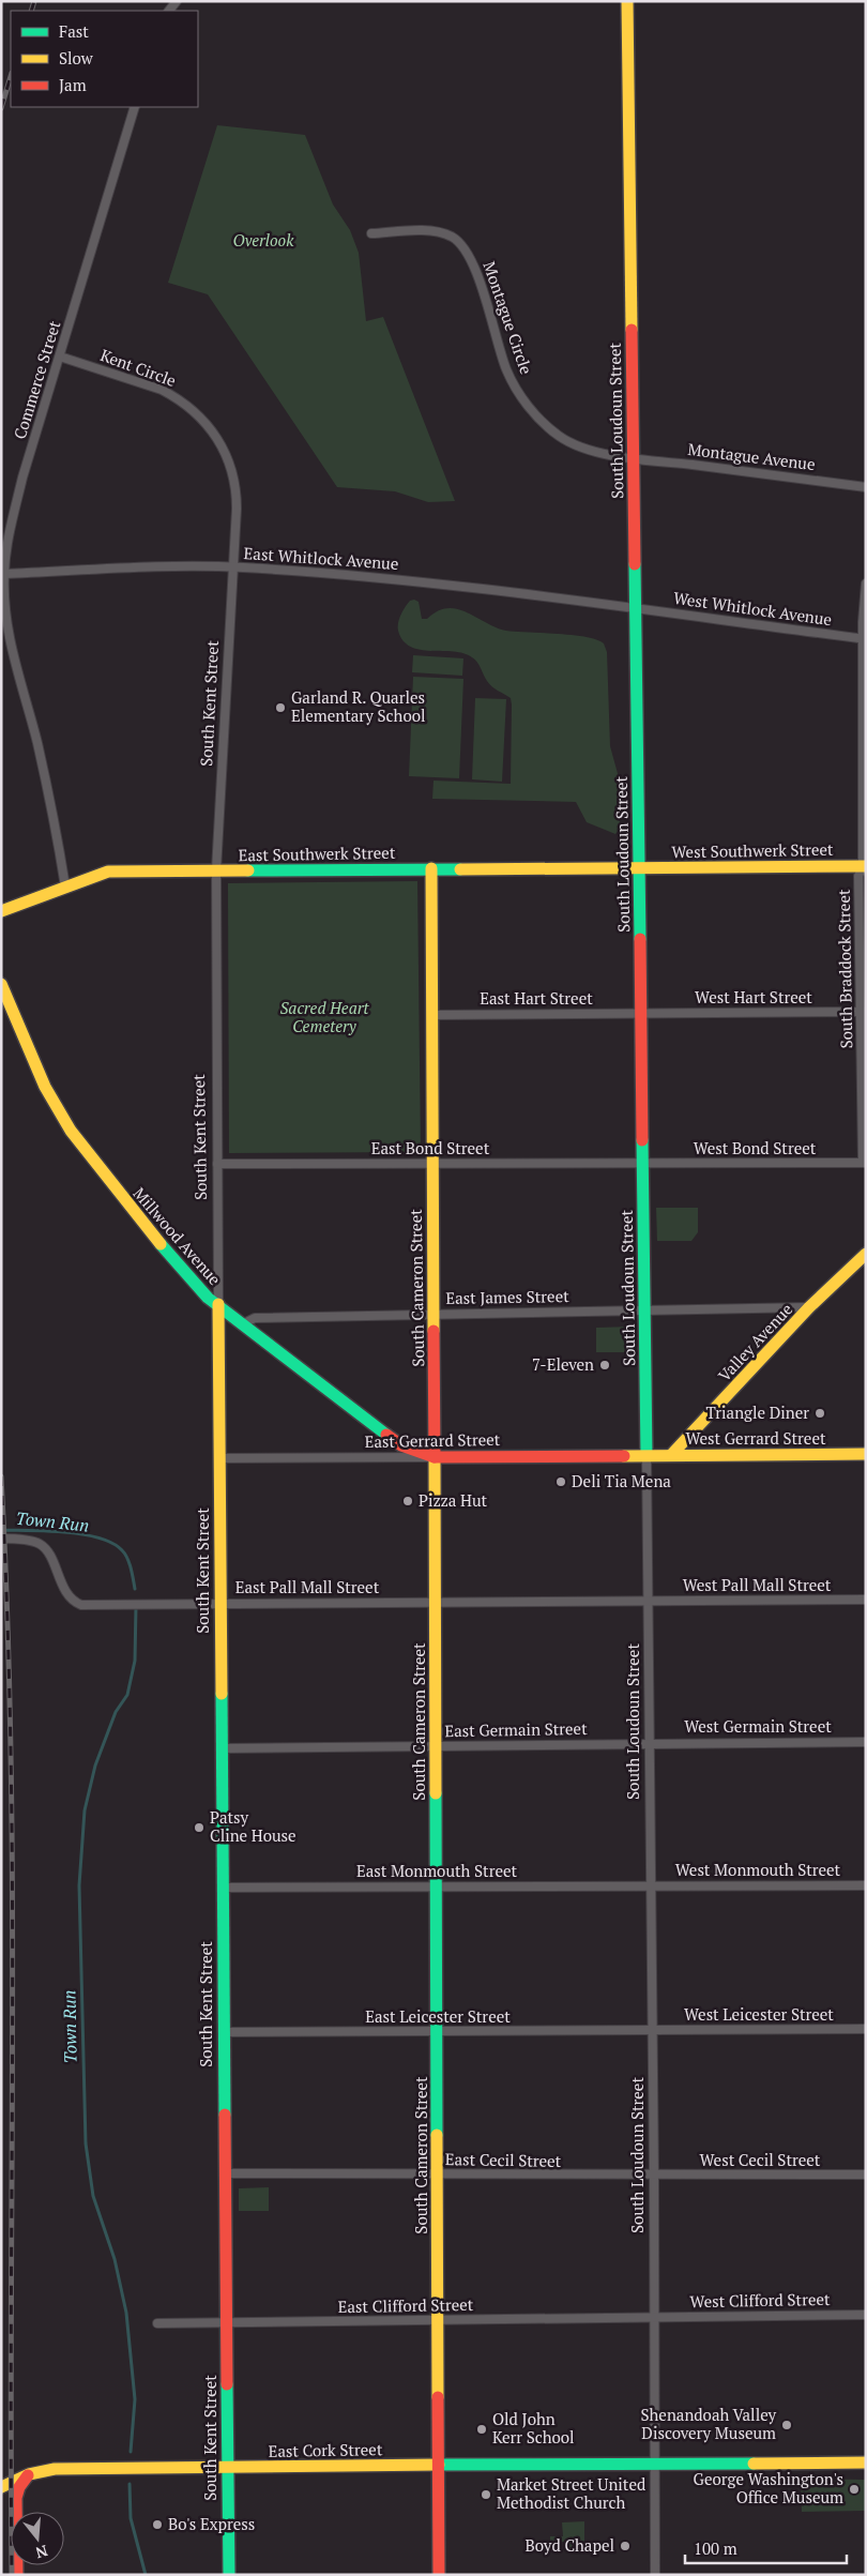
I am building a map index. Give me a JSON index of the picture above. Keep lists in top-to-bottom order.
{
  "streets": {
    "street": [
      "Montague Circle",
      "Kent Circle",
      "Commerce Street",
      "South Loudoun Street",
      "Montague Avenue",
      "East Whitlock Avenue",
      "West Whitlock Avenue",
      "South Kent Street",
      "West Southwerk Street",
      "East Southwerk Street",
      "South Braddock Street",
      "West Hart Street",
      "East Hart Street",
      "East Bond Street",
      "West Bond Street",
      "Millwood Avenue",
      "South Cameron Street",
      "East James Street",
      "Valley Avenue",
      "West Gerrard Street",
      "East Gerrard Street",
      "West Pall Mall Street",
      "East Pall Mall Street",
      "West Germain Street",
      "East Germain Street",
      "West Monmouth Street",
      "East Monmouth Street",
      "West Leicester Street",
      "East Leicester Street",
      "East Cecil Street",
      "West Cecil Street",
      "West Clifford Street",
      "East Clifford Street",
      "East Cork Street"
    ]
  },
  "crossings": [
    ["Montague Circle", "South Loudoun Street"],
    ["Montague Circle", "Montague Avenue"],
    ["Kent Circle", "Commerce Street"],
    ["Kent Circle", "East Whitlock Avenue"],
    ["Kent Circle", "South Kent Street"],
    ["Commerce Street", "East Whitlock Avenue"],
    ["Commerce Street", "East Southwerk Street"],
    ["South Loudoun Street", "Montague Avenue"],
    ["South Loudoun Street", "East Whitlock Avenue"],
    ["South Loudoun Street", "West Whitlock Avenue"],
    ["South Loudoun Street", "West Southwerk Street"],
    ["South Loudoun Street", "East Southwerk Street"],
    ["South Loudoun Street", "West Hart Street"],
    ["South Loudoun Street", "East Hart Street"],
    ["South Loudoun Street", "East Bond Street"],
    ["South Loudoun Street", "West Bond Street"],
    ["South Loudoun Street", "East James Street"],
    ["South Loudoun Street", "West Gerrard Street"],
    ["South Loudoun Street", "East Gerrard Street"],
    ["South Loudoun Street", "West Pall Mall Street"],
    ["South Loudoun Street", "East Pall Mall Street"],
    ["South Loudoun Street", "West Germain Street"],
    ["South Loudoun Street", "East Germain Street"],
    ["South Loudoun Street", "West Monmouth Street"],
    ["South Loudoun Street", "East Monmouth Street"],
    ["South Loudoun Street", "West Leicester Street"],
    ["South Loudoun Street", "East Leicester Street"],
    ["South Loudoun Street", "East Cecil Street"],
    ["South Loudoun Street", "West Cecil Street"],
    ["South Loudoun Street", "West Clifford Street"],
    ["South Loudoun Street", "East Clifford Street"],
    ["South Loudoun Street", "East Cork Street"],
    ["East Whitlock Avenue", "West Whitlock Avenue"],
    ["East Whitlock Avenue", "South Kent Street"],
    ["West Whitlock Avenue", "South Braddock Street"],
    ["South Kent Street", "East Southwerk Street"],
    ["South Kent Street", "East Bond Street"],
    ["South Kent Street", "Millwood Avenue"],
    ["South Kent Street", "East Gerrard Street"],
    ["South Kent Street", "East Pall Mall Street"],
    ["South Kent Street", "East Germain Street"],
    ["South Kent Street", "East Monmouth Street"],
    ["South Kent Street", "East Leicester Street"],
    ["South Kent Street", "East Cecil Street"],
    ["South Kent Street", "East Clifford Street"],
    ["South Kent Street", "East Cork Street"],
    ["West Southwerk Street", "East Southwerk Street"],
    ["West Southwerk Street", "South Braddock Street"],
    ["East Southwerk Street", "South Cameron Street"],
    ["South Braddock Street", "West Hart Street"],
    ["South Braddock Street", "West Bond Street"],
    ["West Hart Street", "East Hart Street"],
    ["East Hart Street", "South Cameron Street"],
    ["East Bond Street", "West Bond Street"],
    ["East Bond Street", "South Cameron Street"],
    ["Millwood Avenue", "South Cameron Street"],
    ["Millwood Avenue", "East James Street"],
    ["Millwood Avenue", "East Gerrard Street"],
    ["South Cameron Street", "East James Street"],
    ["South Cameron Street", "East Gerrard Street"],
    ["South Cameron Street", "East Pall Mall Street"],
    ["South Cameron Street", "East Germain Street"],
    ["South Cameron Street", "East Monmouth Street"],
    ["South Cameron Street", "East Leicester Street"],
    ["South Cameron Street", "East Cecil Street"],
    ["South Cameron Street", "East Clifford Street"],
    ["South Cameron Street", "East Cork Street"],
    ["East James Street", "Valley Avenue"],
    ["Valley Avenue", "West Gerrard Street"],
    ["West Gerrard Street", "East Gerrard Street"],
    ["West Pall Mall Street", "East Pall Mall Street"],
    ["West Germain Street", "East Germain Street"],
    ["West Monmouth Street", "East Monmouth Street"],
    ["West Leicester Street", "East Leicester Street"],
    ["East Cecil Street", "West Cecil Street"],
    ["West Clifford Street", "East Clifford Street"]
  ],
  "water": ["Town Run"],
  "parks": ["Overlook", "Sacred Heart Cemetery"],
  "places": [
    "Garland R. Quarles Elementary School",
    "7-Eleven",
    "Triangle Diner",
    "Deli Tia Mena",
    "Pizza Hut",
    "Patsy Cline House",
    "Shenandoah Valley Discovery Museum",
    "Old John Kerr School",
    "George Washington's Office Museum",
    "Market Street United Methodist Church",
    "Bo's Express",
    "Boyd Chapel"
  ],
  "legend": ["Fast", "Slow", "Jam"],
  "scale_bar": "100 m",
  "north": "bottom"
}
